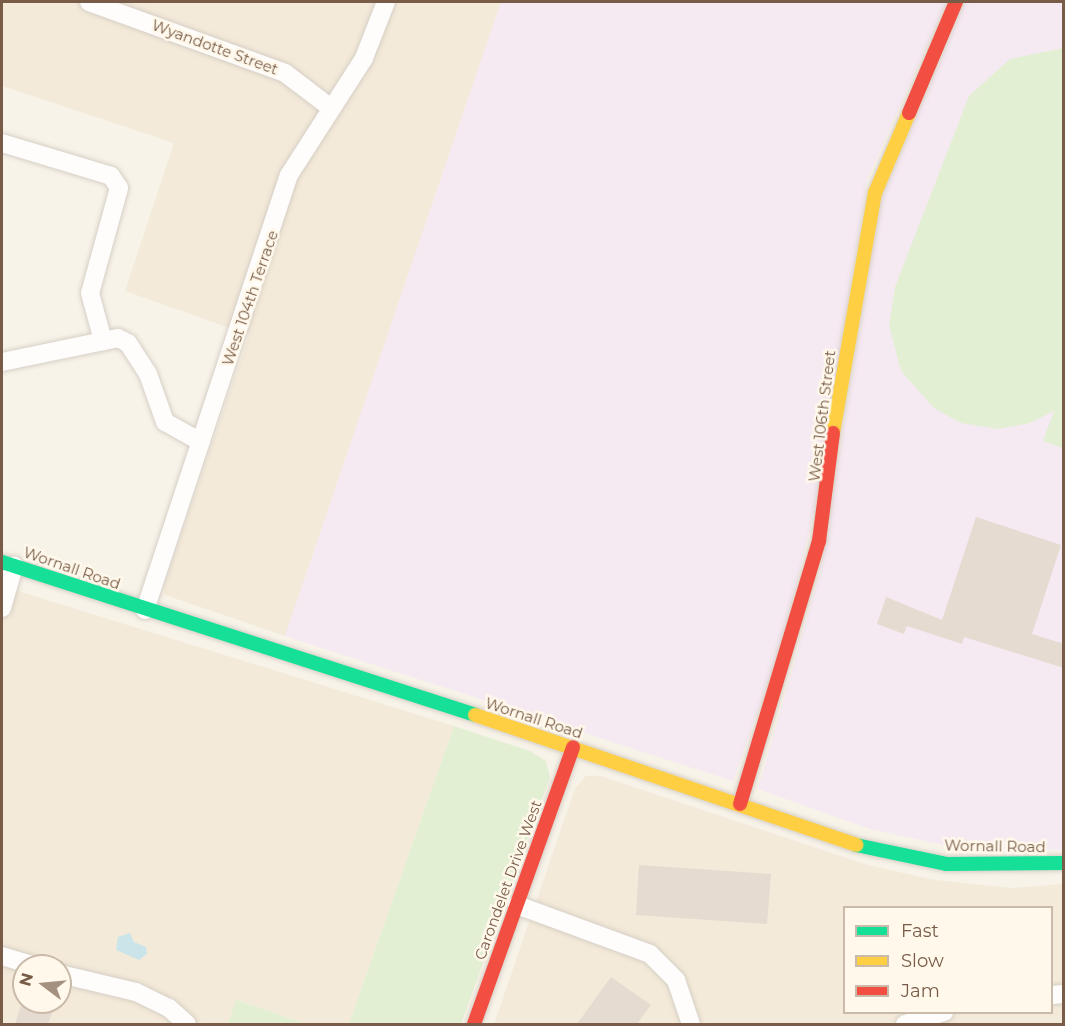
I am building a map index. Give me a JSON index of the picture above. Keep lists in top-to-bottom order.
{
  "streets": {
    "street": [
      "Wyandotte Street",
      "West 104th Terrace",
      "West 106th Street",
      "Wornall Road",
      "Carondelet Drive West"
    ]
  },
  "crossings": [
    ["Wyandotte Street", "West 104th Terrace"],
    ["West 104th Terrace", "Wornall Road"],
    ["West 106th Street", "Wornall Road"],
    ["Wornall Road", "Carondelet Drive West"]
  ],
  "legend": ["Fast", "Slow", "Jam"],
  "north": "left"
}
